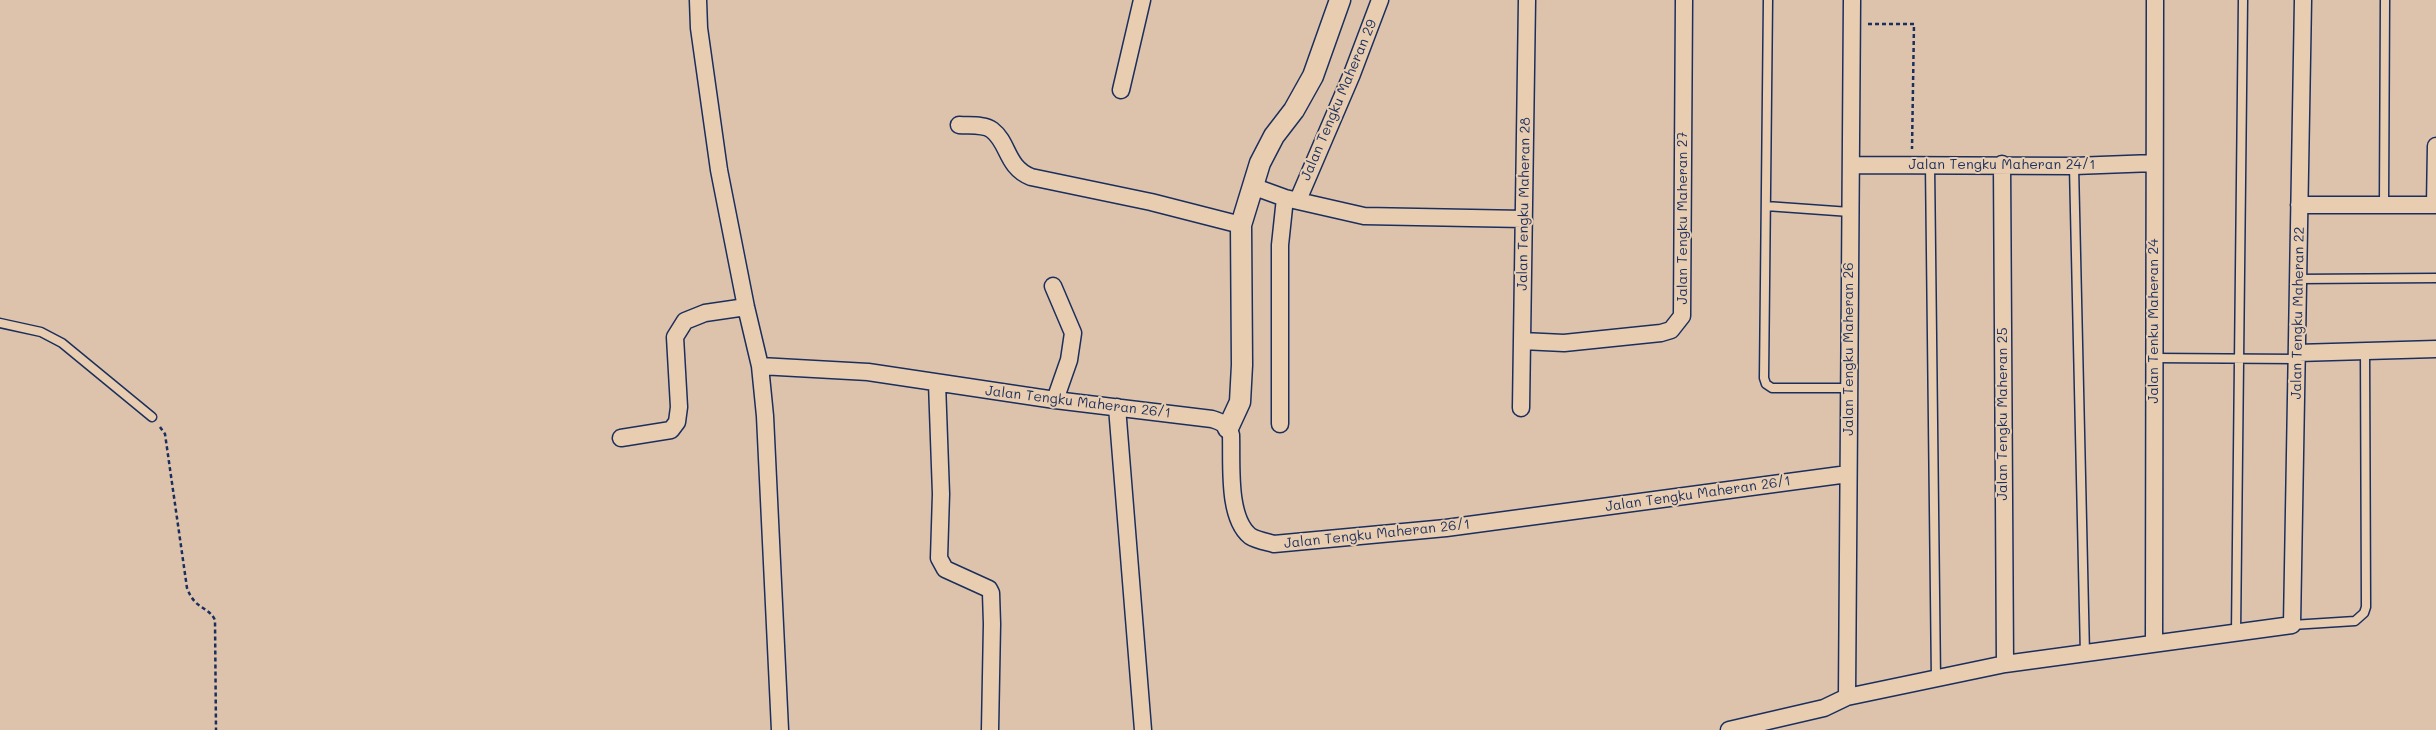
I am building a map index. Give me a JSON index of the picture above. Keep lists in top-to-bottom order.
{
  "streets": {
    "street": [
      "Jalan Tengku Maheran 29",
      "Jalan Tengku Maheran 24/1",
      "Jalan Tengku Maheran 28",
      "Jalan Tengku Maheran 27",
      "Jalan Tengku Maheran 22",
      "Jalan Tenku Maheran 24",
      "Jalan Tengku Maheran 26",
      "Jalan Tengku Maheran 26/1",
      "Jalan Tengku Maheran 25"
    ]
  },
  "crossings": [
    ["Jalan Tengku Maheran 24/1", "Jalan Tenku Maheran 24"],
    ["Jalan Tengku Maheran 24/1", "Jalan Tengku Maheran 26"],
    ["Jalan Tengku Maheran 24/1", "Jalan Tengku Maheran 25"],
    ["Jalan Tengku Maheran 28", "Jalan Tengku Maheran 27"],
    ["Jalan Tengku Maheran 26", "Jalan Tengku Maheran 26/1"]
  ]
}
